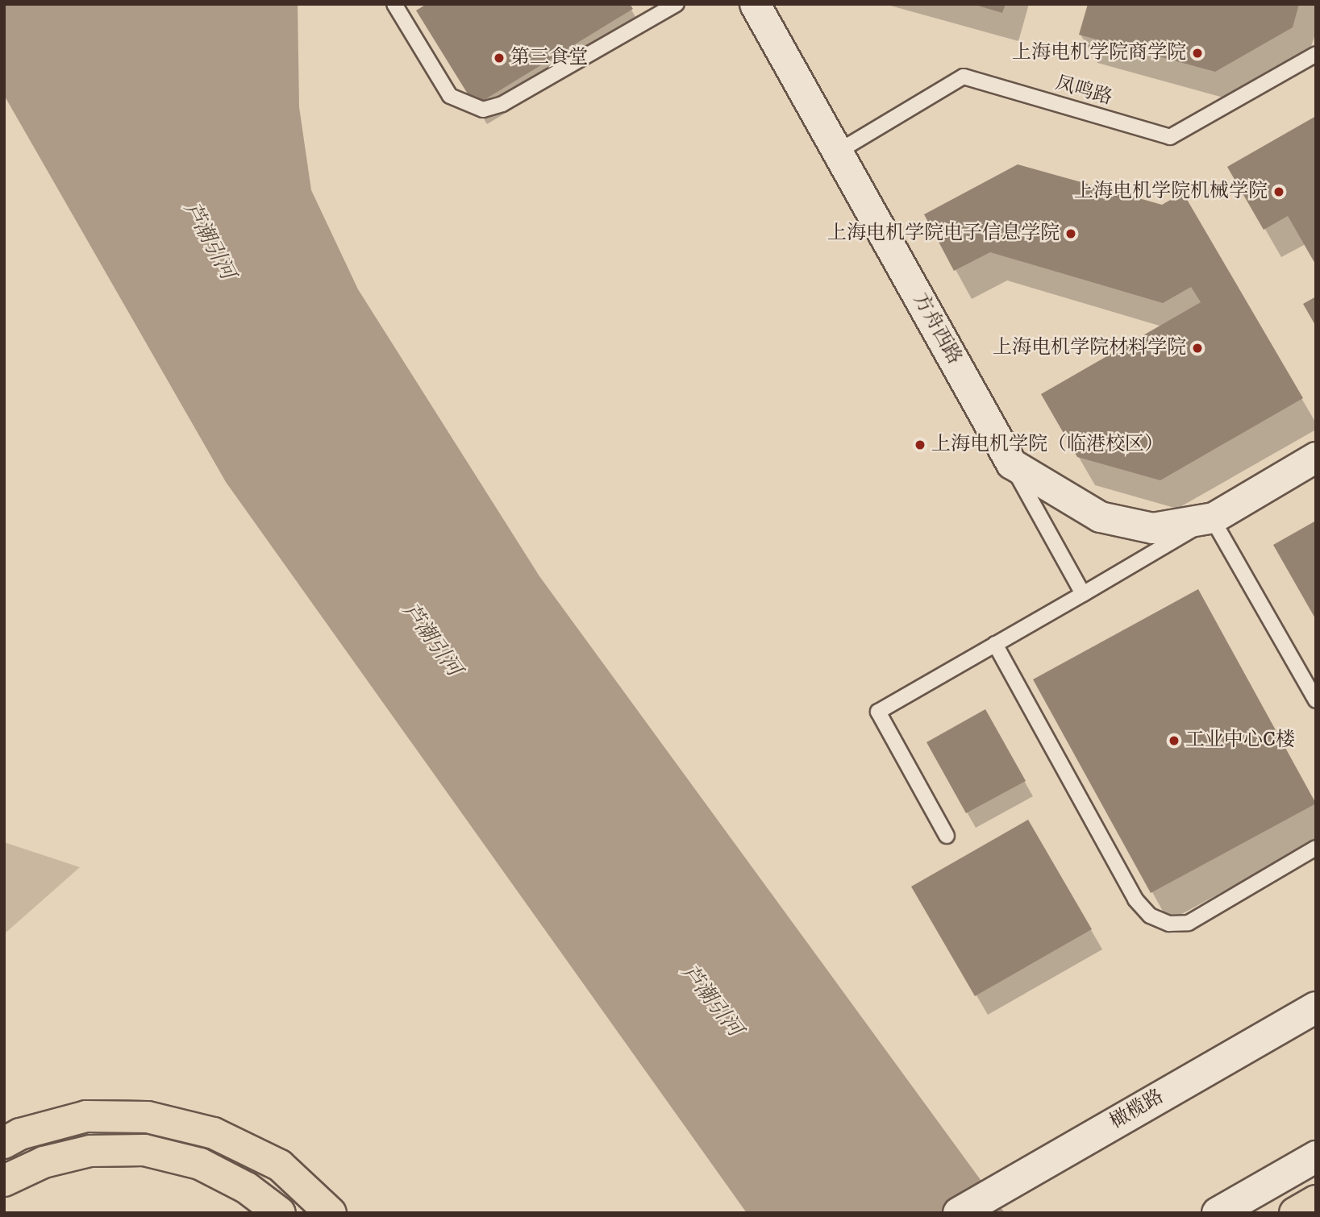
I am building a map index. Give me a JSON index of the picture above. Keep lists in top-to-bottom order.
{
  "streets": {
    "main road": ["橄榄路"],
    "street": ["方舟西路"],
    "lane": ["凤鸣路"]
  },
  "crossings": [
    ["凤鸣路", "方舟西路"]
  ],
  "water": ["芦潮引河"],
  "places": [
    "上海电机学院商学院",
    "第三食堂",
    "上海电机学院机械学院",
    "上海电机学院电子信息学院",
    "上海电机学院材料学院",
    "上海电机学院（临港校区）",
    "工业中心C楼"
  ]
}
